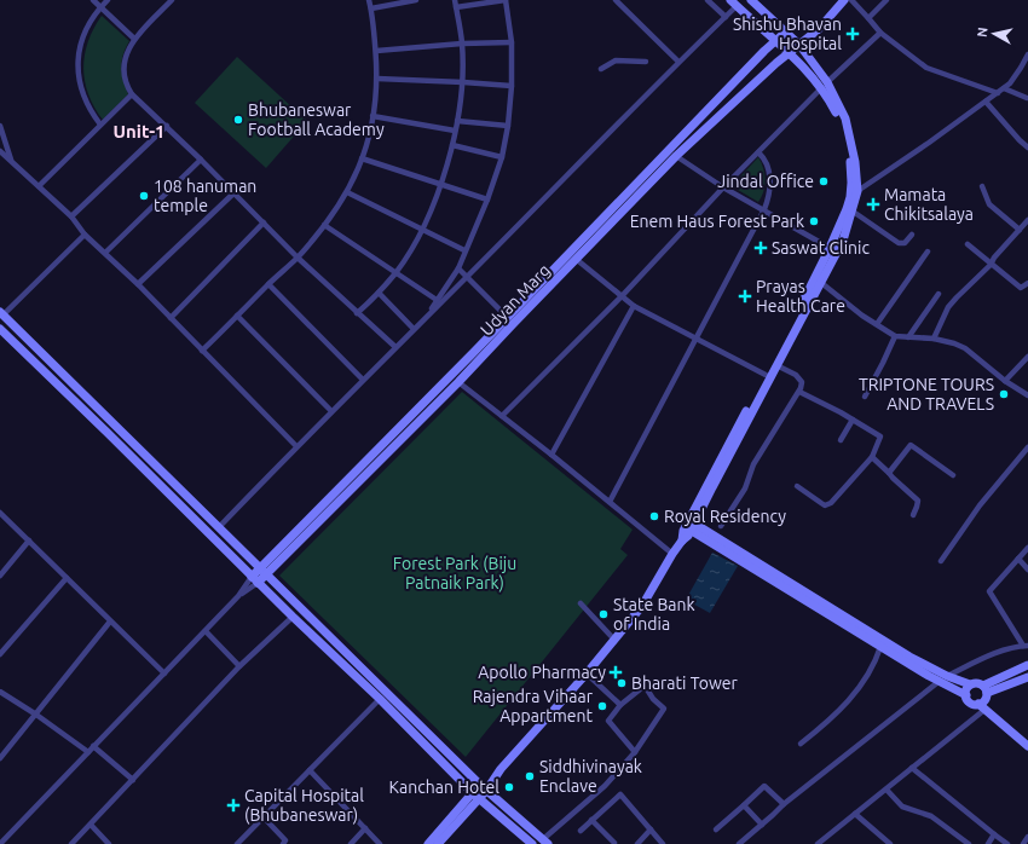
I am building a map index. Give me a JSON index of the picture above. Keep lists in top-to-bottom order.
{
  "streets": {
    "street": ["Udyan Marg"]
  },
  "districts": ["Unit-1"],
  "parks": ["Forest Park (Biju Patnaik Park)"],
  "places": {
    "health": [
      "Shishu Bhavan Hospital",
      "Mamata Chikitsalaya",
      "Saswat Clinic",
      "Prayas Health Care",
      "Apollo Pharmacy",
      "Capital Hospital (Bhubaneswar)"
    ],
    "other": [
      "Bhubaneswar Football Academy",
      "Jindal Office",
      "108 hanuman temple",
      "Enem Haus Forest Park",
      "TRIPTONE TOURS AND TRAVELS",
      "Royal Residency",
      "State Bank of India",
      "Bharati Tower",
      "Rajendra Vihaar Appartment",
      "Siddhivinayak Enclave",
      "Kanchan Hotel"
    ]
  },
  "north": "left"
}
